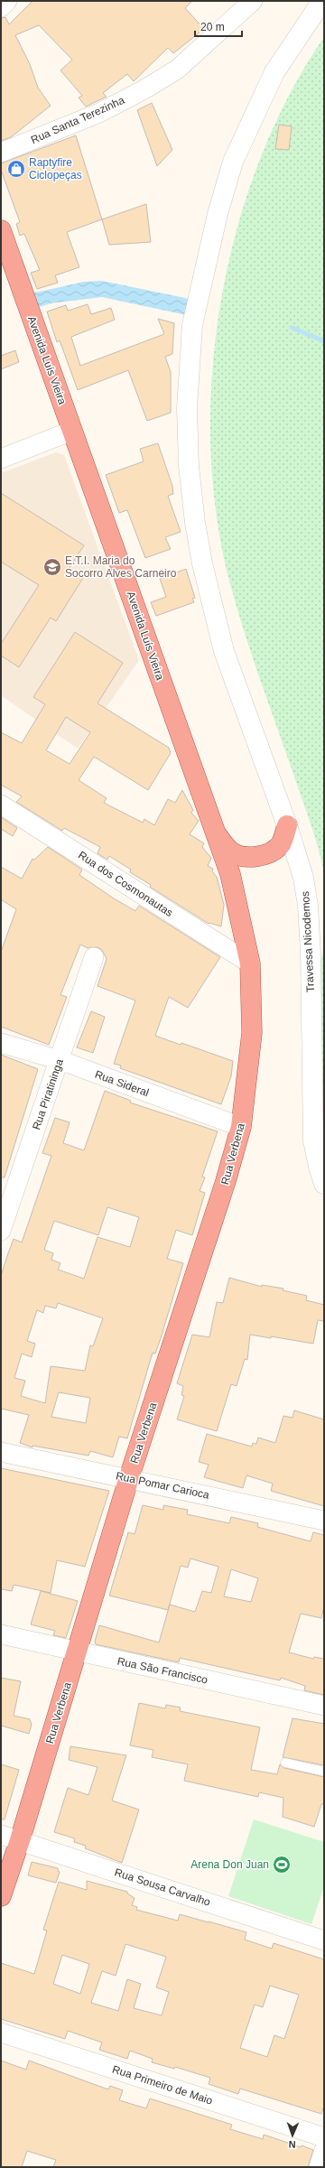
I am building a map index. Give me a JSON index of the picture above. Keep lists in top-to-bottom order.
{
  "streets": {
    "main road": ["Avenida Luís Vieira", "Travessa Nicodemos", "Rua Verbena"],
    "street": [
      "Rua Santa Terezinha",
      "Rua dos Cosmonautas",
      "Rua Sideral",
      "Rua Piratininga",
      "Rua Pomar Carioca",
      "Rua São Francisco",
      "Rua Sousa Carvalho",
      "Rua Primeiro de Maio"
    ]
  },
  "crossings": [
    ["Avenida Luís Vieira", "Rua dos Cosmonautas"],
    ["Avenida Luís Vieira", "Rua Verbena"],
    ["Rua dos Cosmonautas", "Rua Verbena"],
    ["Rua Sideral", "Rua Piratininga"],
    ["Rua Sideral", "Rua Verbena"],
    ["Rua Verbena", "Rua Pomar Carioca"],
    ["Rua Verbena", "Rua São Francisco"],
    ["Rua Verbena", "Rua Sousa Carvalho"]
  ],
  "places": {
    "shop": ["Raptyfire Ciclopeças"],
    "school or university": ["E.T.I. Maria do Socorro Alves Carneiro"],
    "sports": ["Arena Don Juan"]
  },
  "scale_bar": "20 m",
  "north": "bottom"
}
